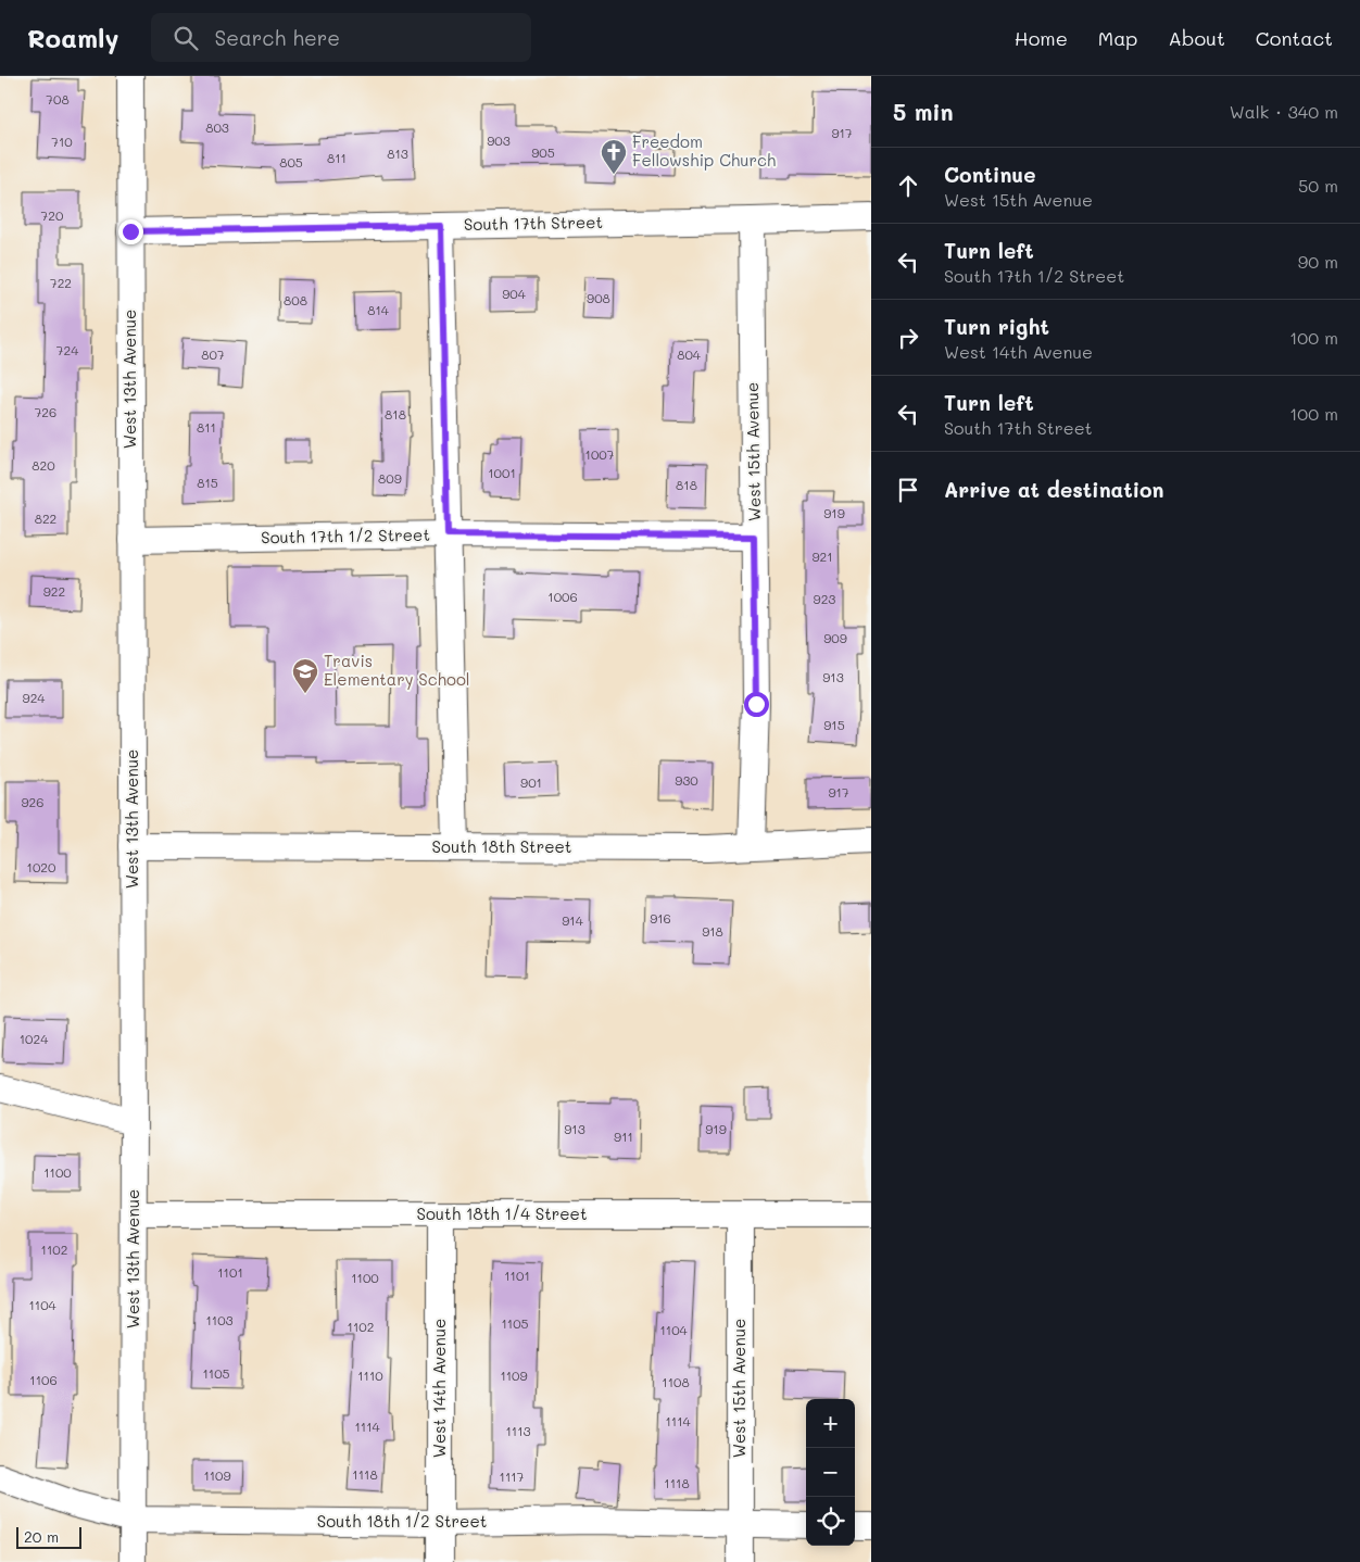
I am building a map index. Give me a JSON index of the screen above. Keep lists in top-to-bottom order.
{
  "streets": {
    "street": [
      "South 17th Street",
      "West 13th Avenue",
      "West 15th Avenue",
      "South 17th 1/2 Street",
      "South 18th Street",
      "South 18th 1/4 Street",
      "West 14th Avenue",
      "South 18th 1/2 Street"
    ]
  },
  "crossings": [
    ["South 17th Street", "West 13th Avenue"],
    ["South 17th Street", "West 15th Avenue"],
    ["West 13th Avenue", "South 17th 1/2 Street"],
    ["West 13th Avenue", "South 18th Street"],
    ["West 13th Avenue", "South 18th 1/4 Street"],
    ["West 13th Avenue", "South 18th 1/2 Street"],
    ["West 15th Avenue", "South 17th 1/2 Street"],
    ["West 15th Avenue", "South 18th Street"],
    ["West 15th Avenue", "South 18th 1/4 Street"],
    ["West 15th Avenue", "South 18th 1/2 Street"],
    ["South 18th 1/4 Street", "West 14th Avenue"],
    ["West 14th Avenue", "South 18th 1/2 Street"]
  ],
  "places": {
    "church": ["Freedom Fellowship Church"],
    "school or university": ["Travis Elementary School"]
  },
  "house_numbers": [
    "708",
    "803",
    "917",
    "903",
    "710",
    "905",
    "813",
    "811",
    "805",
    "720",
    "722",
    "904",
    "908",
    "808",
    "814",
    "724",
    "807",
    "804",
    "726",
    "818",
    "811",
    "1007",
    "820",
    "1001",
    "809",
    "815",
    "818",
    "919",
    "822",
    "921",
    "922",
    "1006",
    "923",
    "909",
    "913",
    "924",
    "915",
    "930",
    "901",
    "917",
    "926",
    "1020",
    "916",
    "914",
    "918",
    "1024",
    "913",
    "919",
    "911",
    "1100",
    "1102",
    "1101",
    "1101",
    "1100",
    "1104",
    "1103",
    "1105",
    "1102",
    "1104",
    "1105",
    "1110",
    "1109",
    "1106",
    "1108",
    "1114",
    "1114",
    "1113",
    "1118",
    "1109",
    "1117",
    "1118"
  ],
  "scale_bar": "20 m",
  "page": {
    "header": "Roamly",
    "search": "Search here",
    "nav": [
      "Home",
      "Map",
      "About",
      "Contact"
    ],
    "heading": ["5 min", "Walk · 340 m"],
    "list": [
      ["Continue", "West 15th Avenue", "50 m"],
      ["Turn left", "South 17th 1/2 Street", "90 m"],
      ["Turn right", "West 14th Avenue", "100 m"],
      ["Turn left", "South 17th Street", "100 m"],
      "Arrive at destination"
    ],
    "map_buttons": ["+", "−"],
    "scale": "20 m"
  }
}
